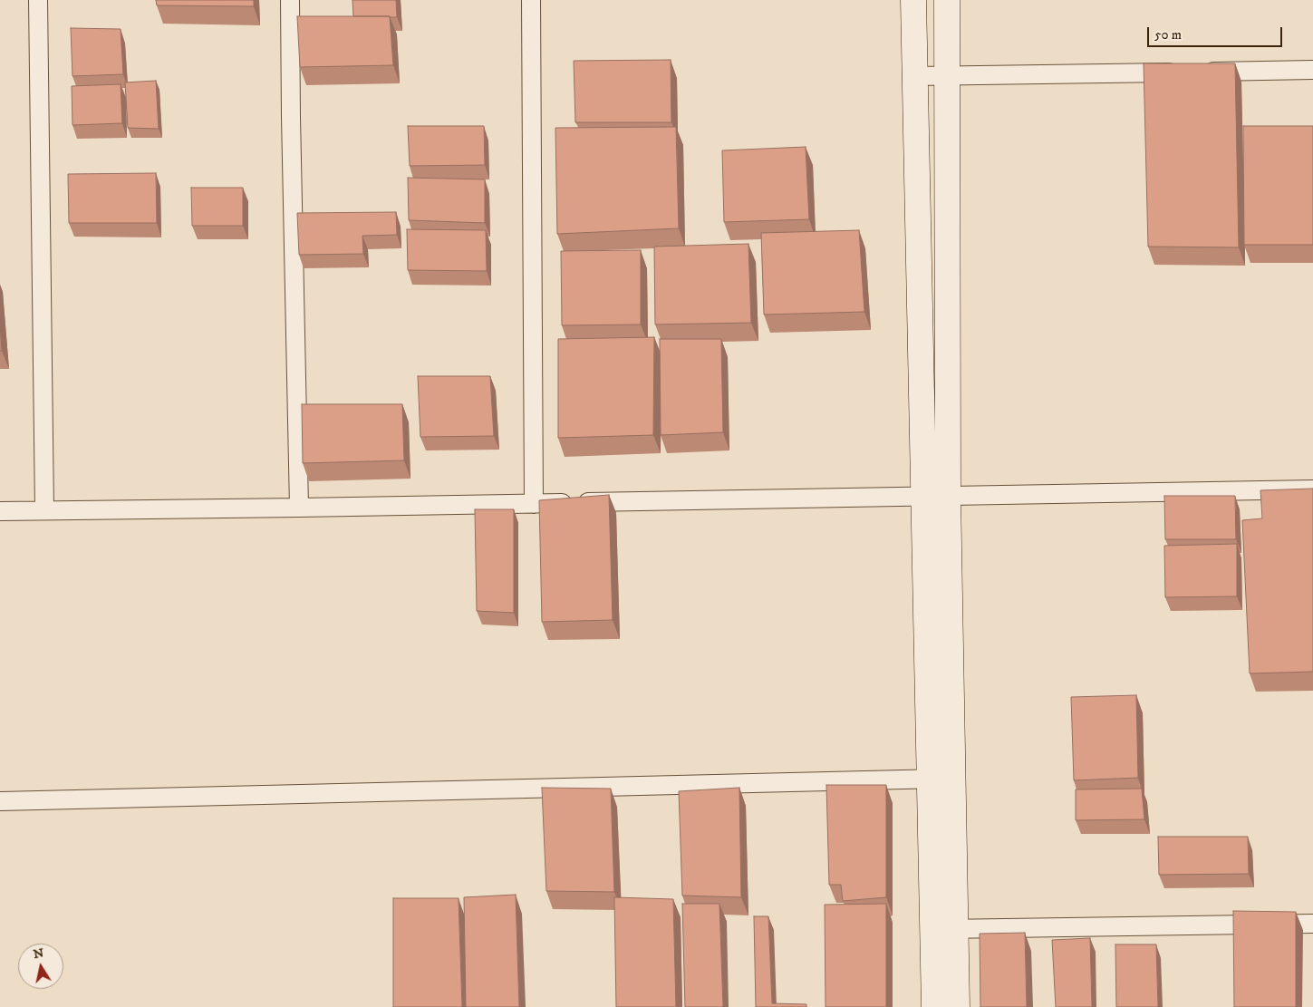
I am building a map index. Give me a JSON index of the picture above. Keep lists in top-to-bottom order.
{
  "scale_bar": "50 m",
  "north": "top"
}
